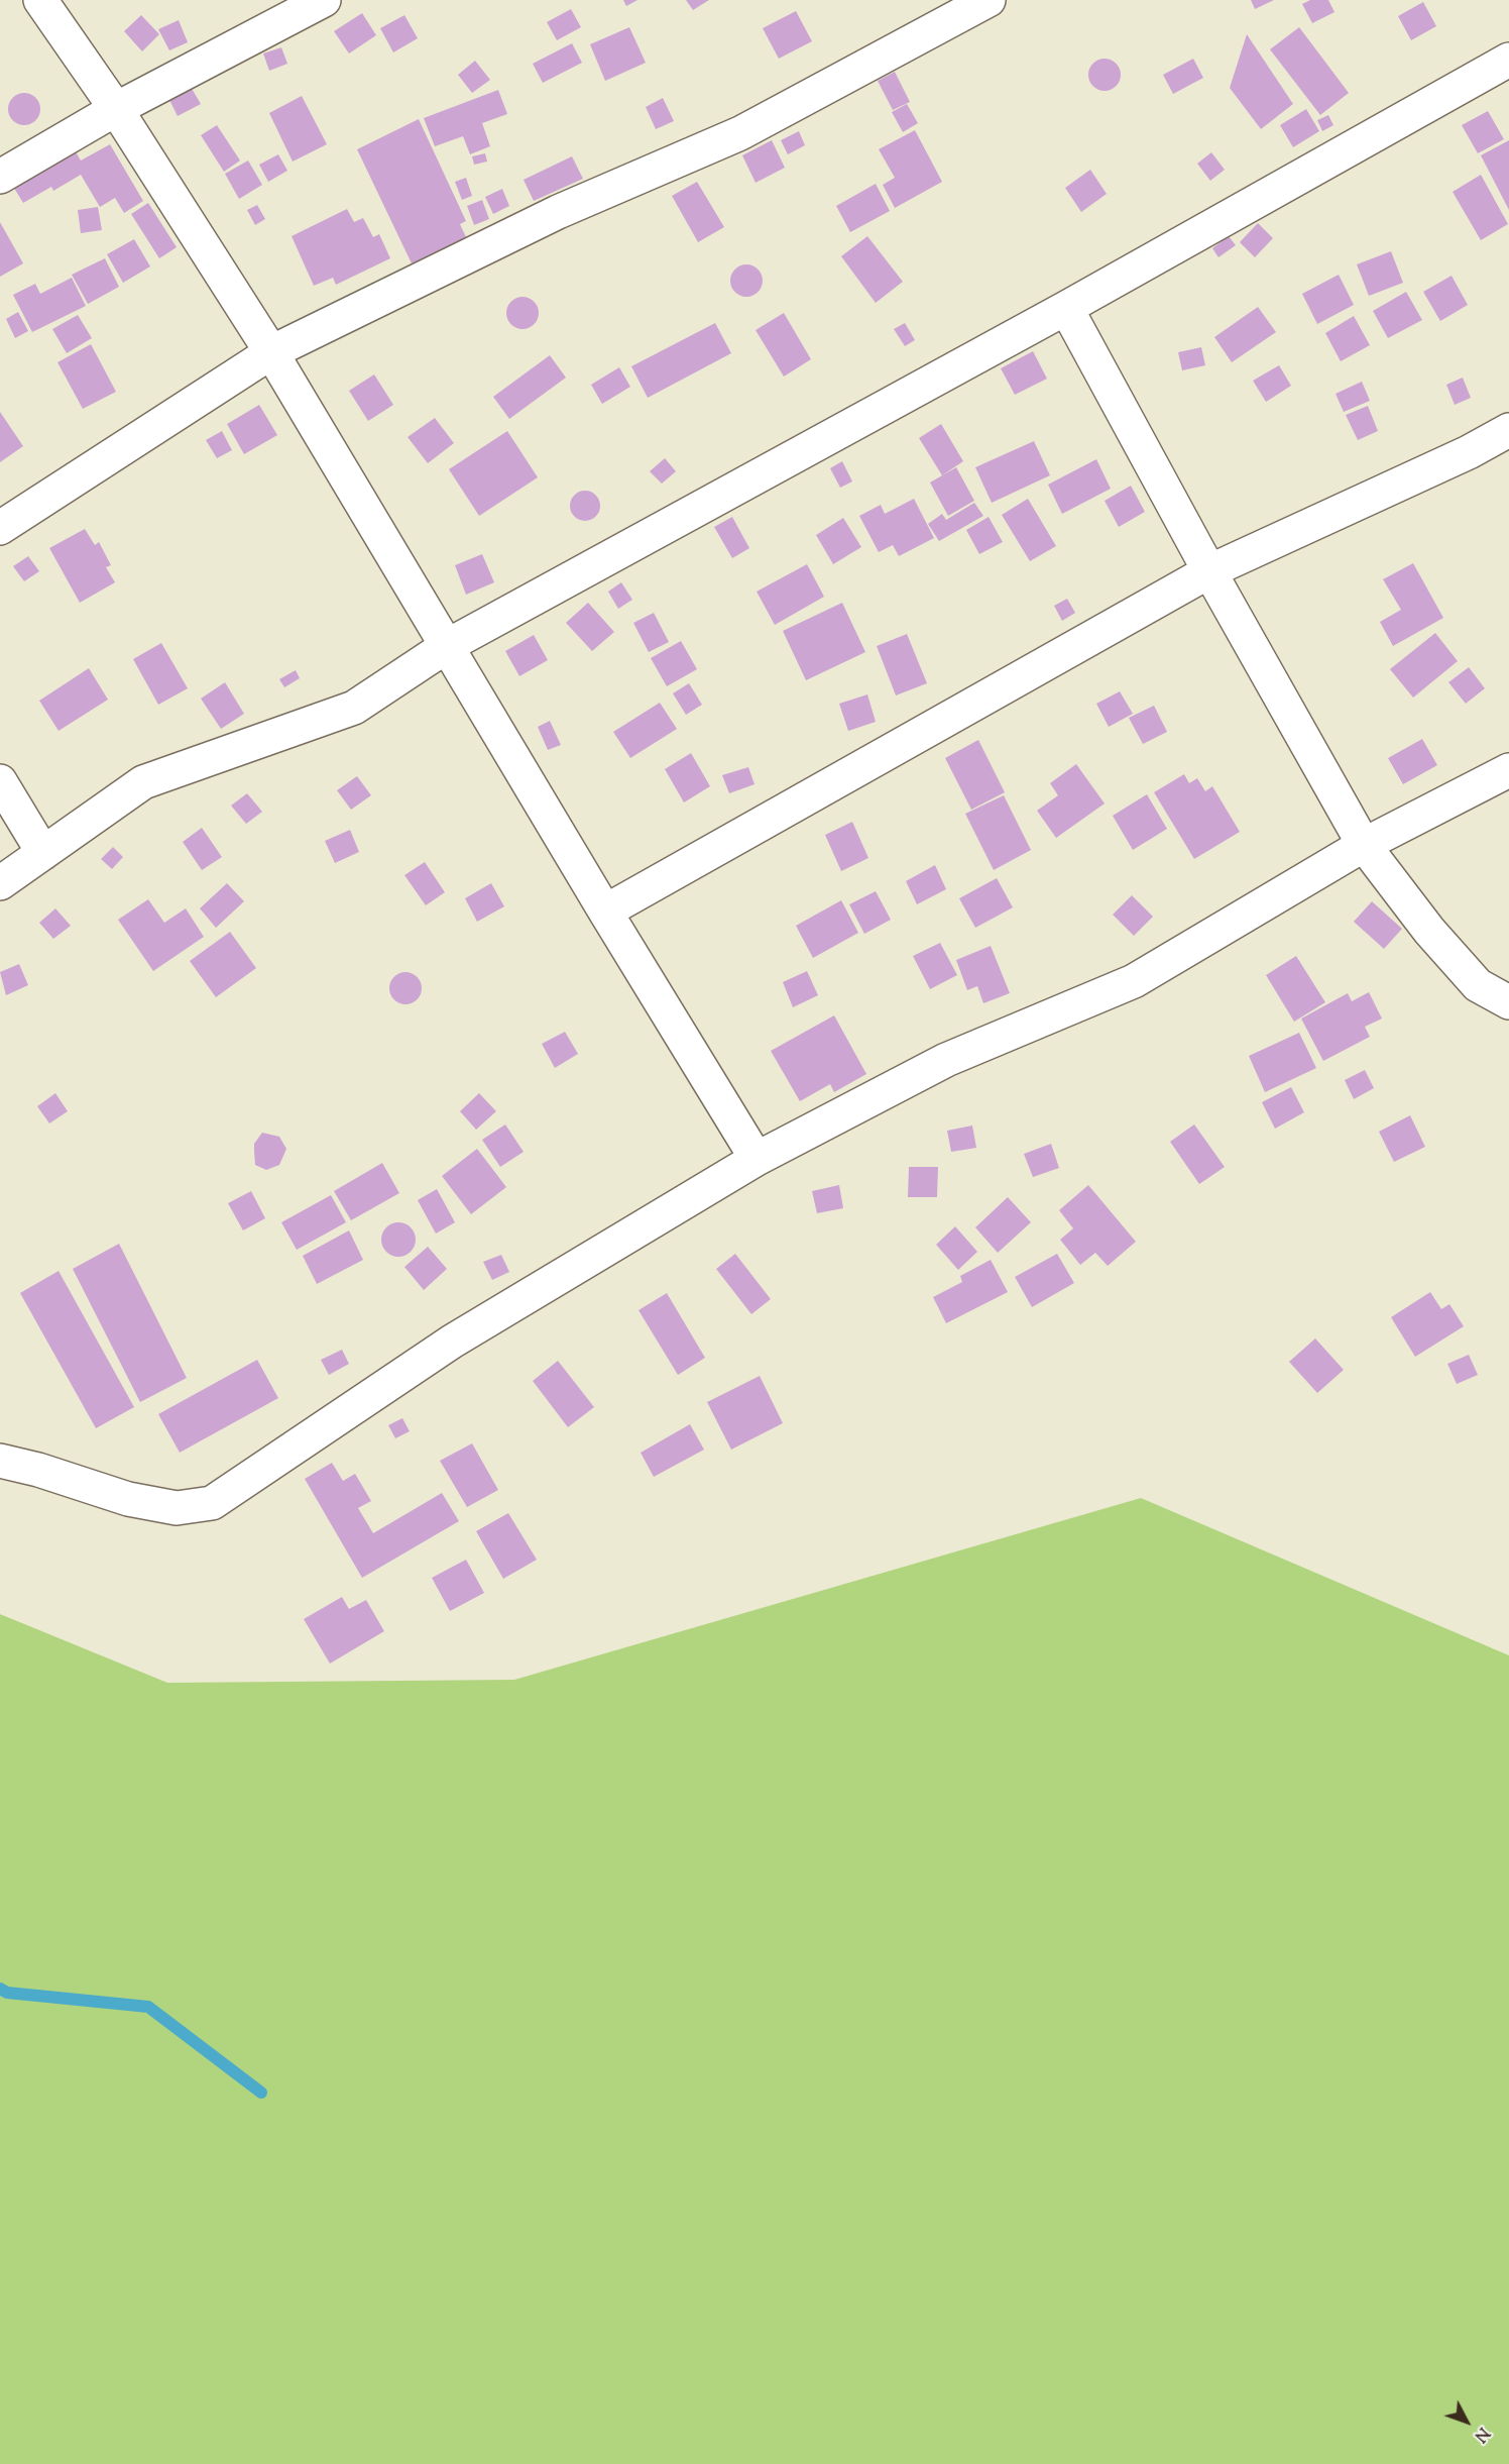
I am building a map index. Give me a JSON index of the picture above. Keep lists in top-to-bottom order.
{
  "north": "bottom right"
}
